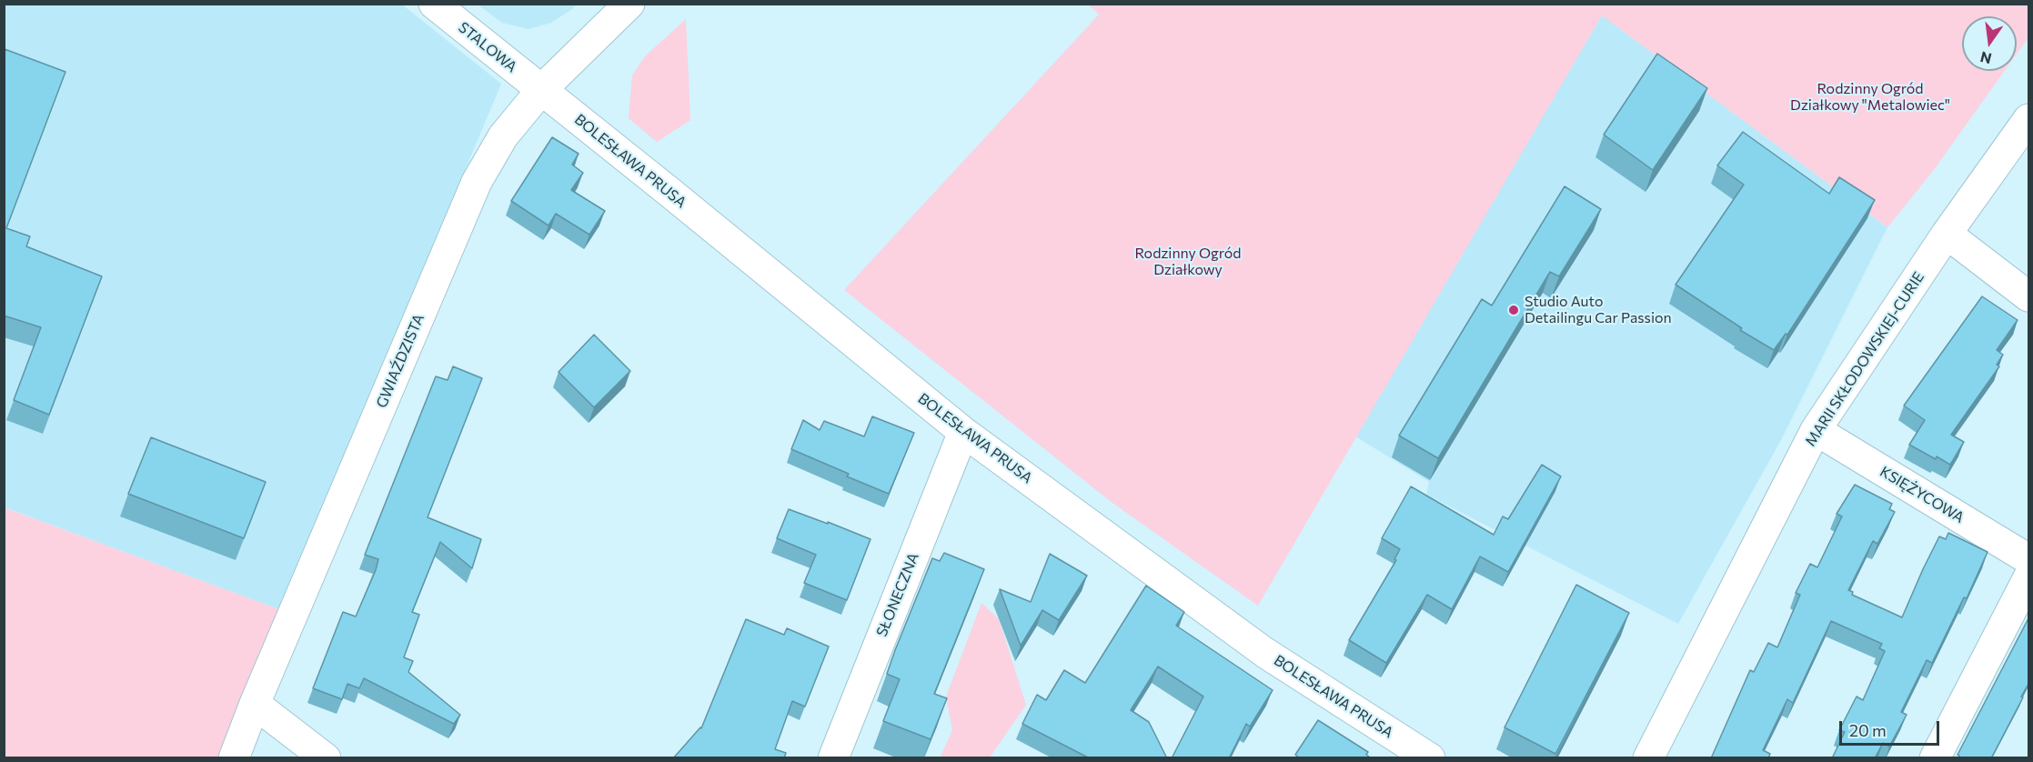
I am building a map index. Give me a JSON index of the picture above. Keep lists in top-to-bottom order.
{
  "streets": {
    "street": [
      "STALOWA",
      "BOLESŁAWA PRUSA",
      "MARII SKŁODOWSKIEJ-CURIE",
      "GWIAŹDZISTA",
      "KSIĘŻYCOWA",
      "SŁONECZNA"
    ]
  },
  "crossings": [
    ["STALOWA", "BOLESŁAWA PRUSA"],
    ["STALOWA", "GWIAŹDZISTA"],
    ["BOLESŁAWA PRUSA", "GWIAŹDZISTA"],
    ["BOLESŁAWA PRUSA", "SŁONECZNA"],
    ["MARII SKŁODOWSKIEJ-CURIE", "KSIĘŻYCOWA"]
  ],
  "parks": ["Rodzinny Ogród Działkowy \"Metalowiec\"", "Rodzinny Ogród Działkowy"],
  "places": ["Studio Auto Detailingu Car Passion"],
  "scale_bar": "20 m",
  "north": "bottom"
}
